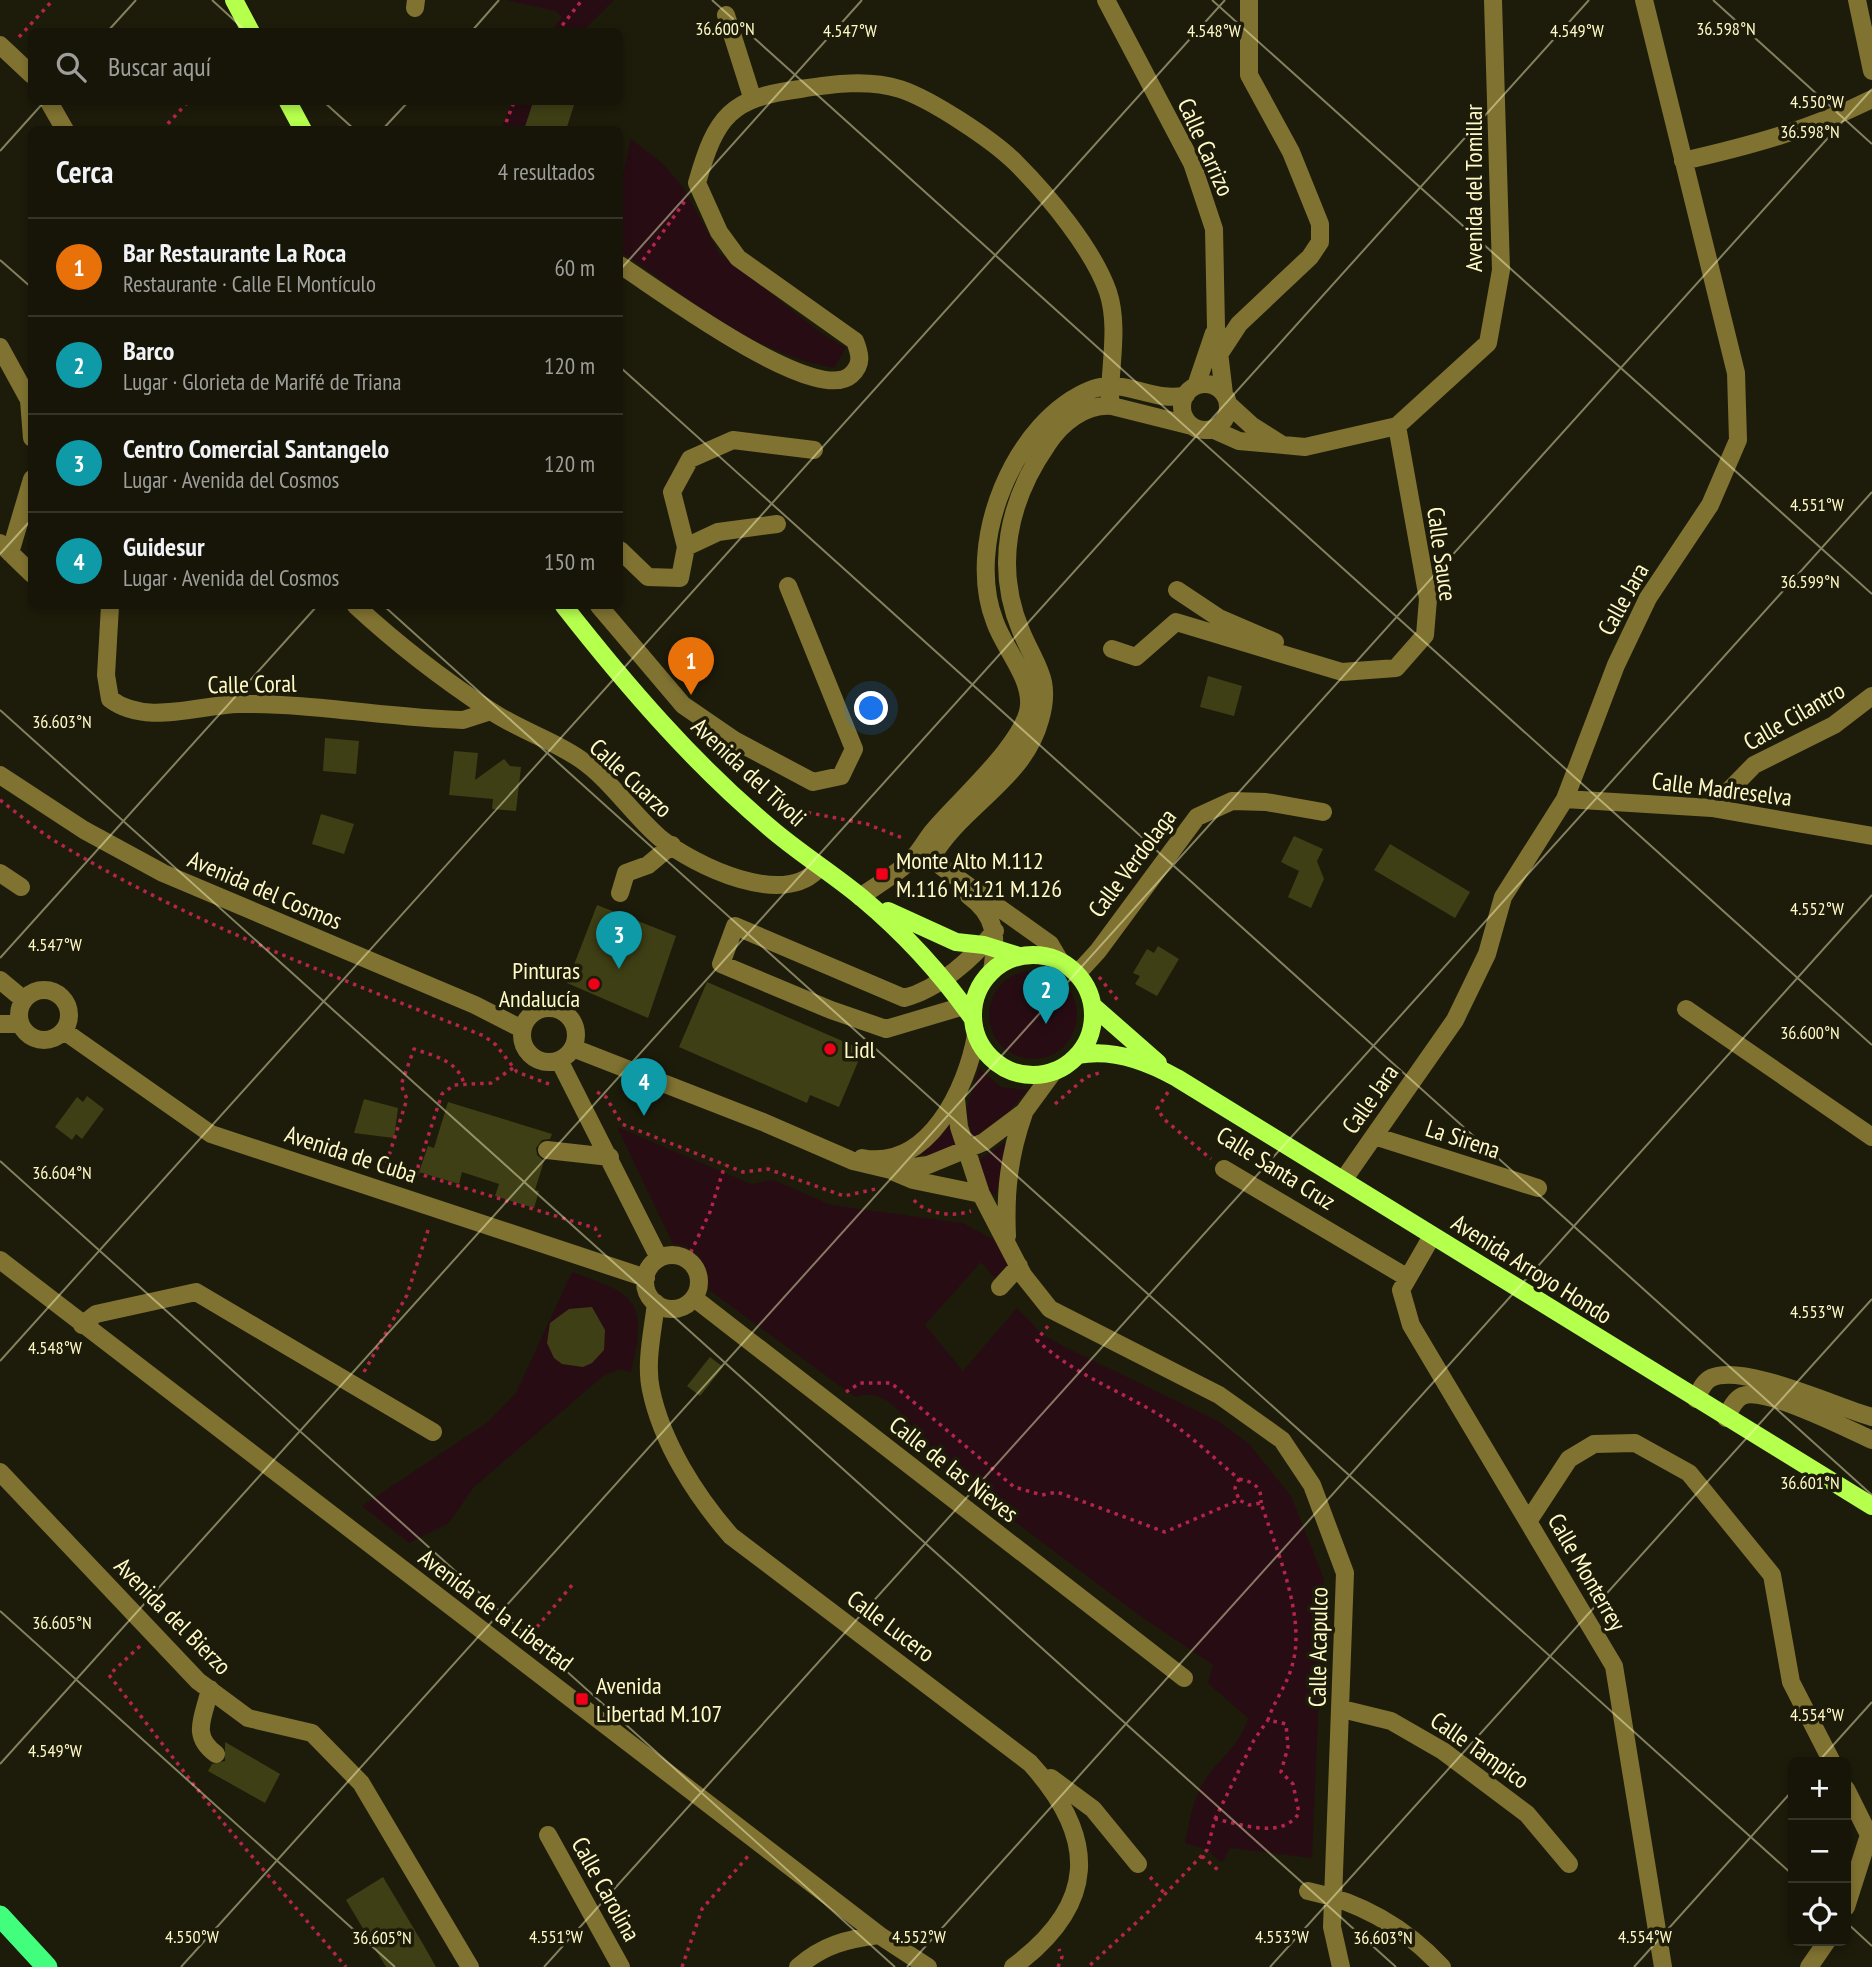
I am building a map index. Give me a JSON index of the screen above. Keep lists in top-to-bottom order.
{
  "streets": {
    "main road": ["Avenida del Tívoli", "Avenida Arroyo Hondo"],
    "street": [
      "Calle Carrizo",
      "Avenida del Tomillar",
      "Calle Sauce",
      "Calle Jara",
      "Calle Coral",
      "Calle Cilantro",
      "Calle Cuarzo",
      "Calle Madreselva",
      "Calle Verdolaga",
      "Avenida del Cosmos",
      "La Sirena",
      "Avenida de Cuba",
      "Calle Santa Cruz",
      "Calle de las Nieves",
      "Calle Monterrey",
      "Avenida de la Libertad",
      "Avenida del Bierzo",
      "Calle Lucero",
      "Calle Acapulco",
      "Calle Tampico",
      "Calle Carolina"
    ]
  },
  "crossings": [
    ["Avenida del Tomillar", "Calle Sauce"],
    ["Calle Jara", "Calle Madreselva"],
    ["Calle Jara", "La Sirena"],
    ["Calle Jara", "Avenida Arroyo Hondo"],
    ["Calle Coral", "Calle Cuarzo"],
    ["Calle Cilantro", "Calle Madreselva"],
    ["Avenida del Tívoli", "Calle Cuarzo"],
    ["Avenida del Tívoli", "Calle Verdolaga"],
    ["Avenida del Tívoli", "Avenida Arroyo Hondo"],
    ["Calle Verdolaga", "Avenida Arroyo Hondo"],
    ["Avenida de Cuba", "Calle de las Nieves"],
    ["Avenida de Cuba", "Calle Lucero"],
    ["Calle Santa Cruz", "Avenida Arroyo Hondo"],
    ["Calle Santa Cruz", "Calle Monterrey"],
    ["Avenida Arroyo Hondo", "Calle Monterrey"],
    ["Calle de las Nieves", "Calle Lucero"],
    ["Calle Acapulco", "Calle Tampico"]
  ],
  "places": {
    "transit": ["Monte Alto M.112 M.116 M.121 M.126", "Avenida Libertad M.107"],
    "other": ["Pinturas Andalucía", "Lidl"]
  },
  "page": {
    "search": "Buscar aquí",
    "heading": ["Cerca", "4 resultados"],
    "list": [
      {
        "mark": "1",
        "name": "Bar Restaurante La Roca",
        "note": "Restaurante · Calle El Montículo",
        "value": "60 m"
      },
      {
        "mark": "2",
        "name": "Barco",
        "note": "Lugar · Glorieta de Marifé de Triana",
        "value": "120 m"
      },
      {
        "mark": "3",
        "name": "Centro Comercial Santangelo",
        "note": "Lugar · Avenida del Cosmos",
        "value": "120 m"
      },
      {
        "mark": "4",
        "name": "Guidesur",
        "note": "Lugar · Avenida del Cosmos",
        "value": "150 m"
      }
    ],
    "pins": [
      "1",
      "3",
      "2",
      "4"
    ],
    "map_buttons": ["+", "−"]
  },
  "coordinates": [
    "36.598°N",
    "36.600°N",
    "4.547°W",
    "4.548°W",
    "4.549°W",
    "4.550°W",
    "4.551°W",
    "36.599°N",
    "36.603°N",
    "4.552°W",
    "36.604°N",
    "4.553°W",
    "36.601°N",
    "36.605°N",
    "4.554°W"
  ]
}
